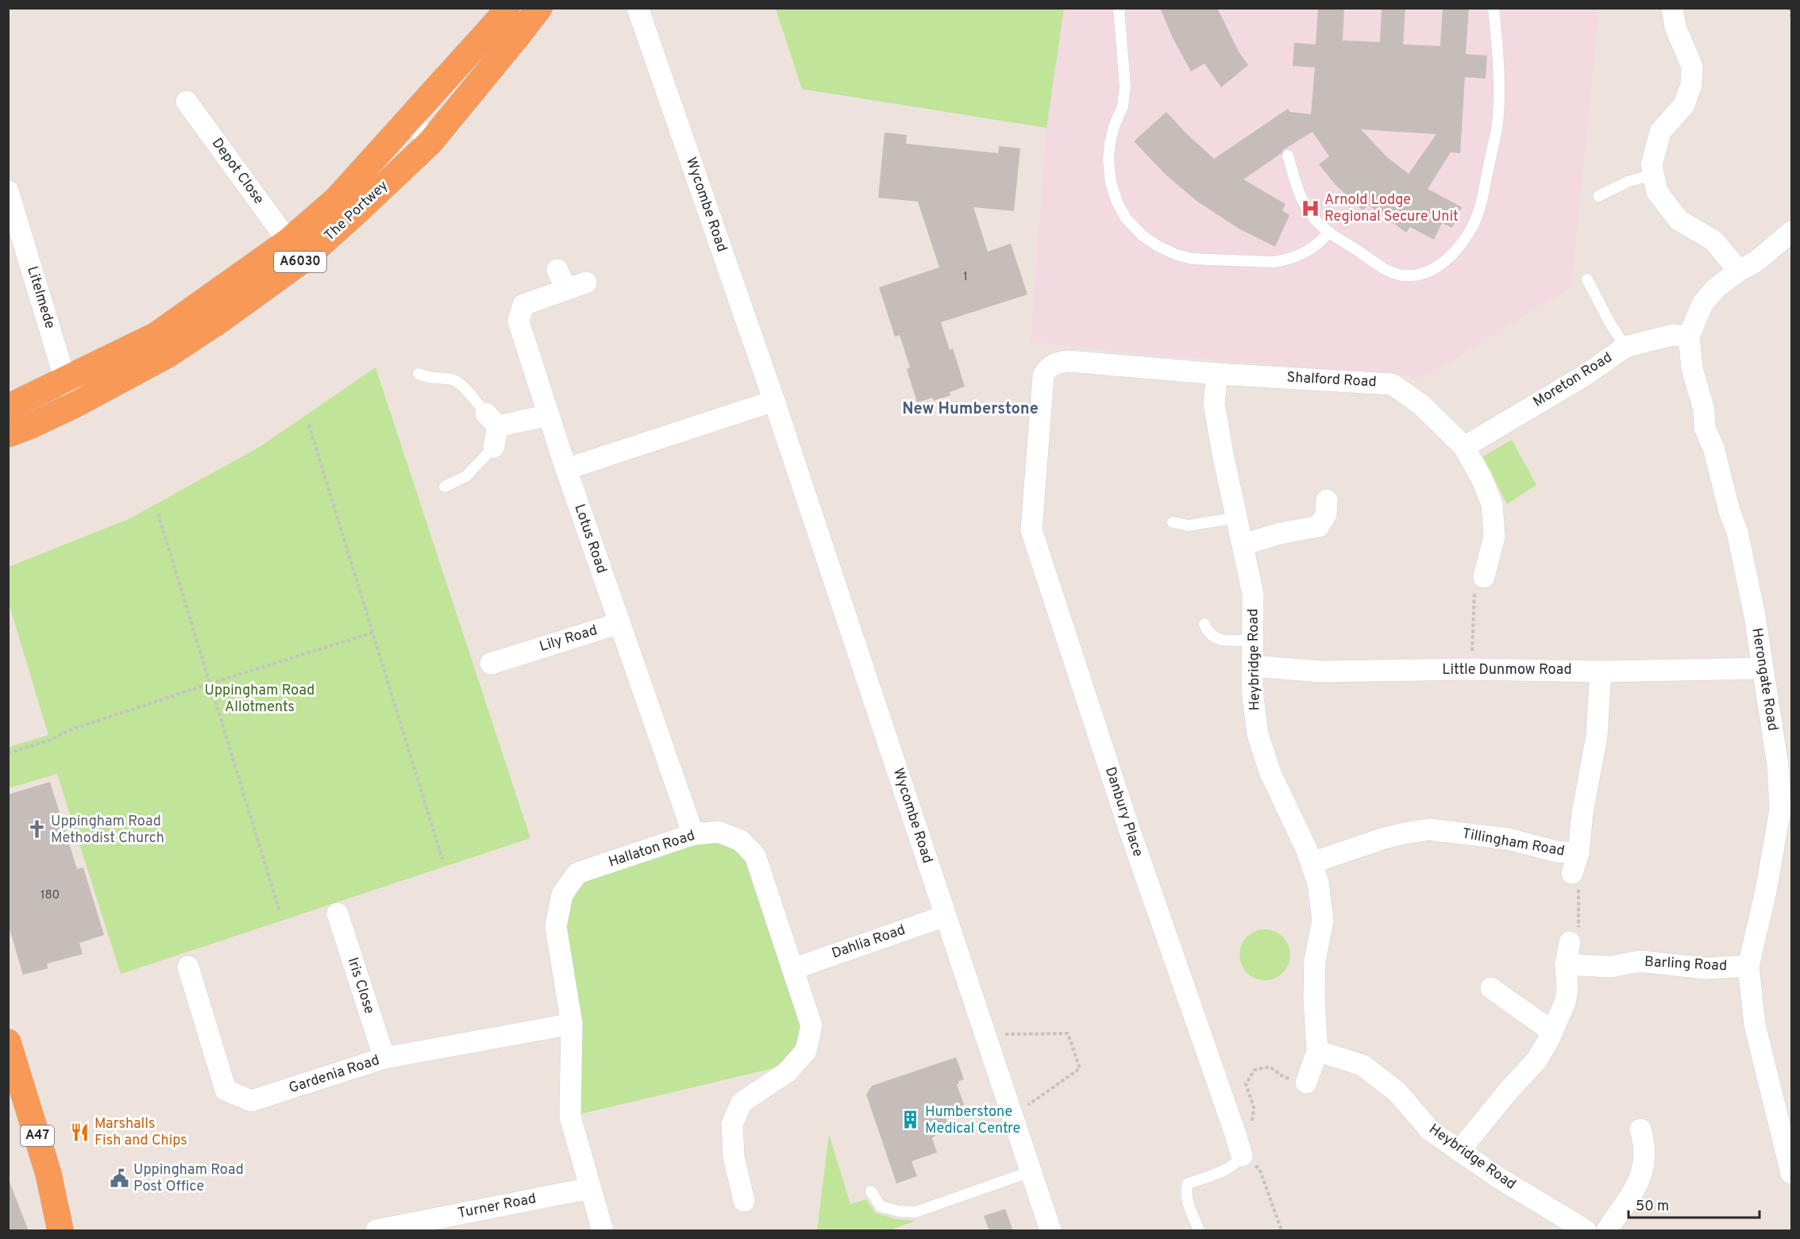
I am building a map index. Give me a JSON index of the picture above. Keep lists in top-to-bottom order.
{
  "streets": {
    "highway": ["The Portwey", "A6030", "A47"],
    "street": [
      "Depot Close",
      "Wycombe Road",
      "Litelmede",
      "Shalford Road",
      "Moreton Road",
      "Lotus Road",
      "Lily Road",
      "Heybridge Road",
      "Little Dunmow Road",
      "Herongate Road",
      "Danbury Place",
      "Tillingham Road",
      "Hallaton Road",
      "Dahlia Road",
      "Barling Road",
      "Iris Close",
      "Gardenia Road",
      "Turner Road"
    ]
  },
  "crossings": [
    ["Depot Close", "The Portwey"],
    ["Wycombe Road", "Dahlia Road"],
    ["The Portwey", "Litelmede"],
    ["Shalford Road", "Moreton Road"],
    ["Shalford Road", "Heybridge Road"],
    ["Shalford Road", "Danbury Place"],
    ["Moreton Road", "Herongate Road"],
    ["Lotus Road", "Lily Road"],
    ["Lotus Road", "Hallaton Road"],
    ["Heybridge Road", "Little Dunmow Road"],
    ["Heybridge Road", "Tillingham Road"],
    ["Little Dunmow Road", "Herongate Road"],
    ["Little Dunmow Road", "Tillingham Road"],
    ["Herongate Road", "Barling Road"],
    ["Hallaton Road", "Dahlia Road"],
    ["Hallaton Road", "Gardenia Road"],
    ["Hallaton Road", "Turner Road"],
    ["Iris Close", "Gardenia Road"]
  ],
  "districts": ["New Humberstone"],
  "parks": ["Uppingham Road Allotments"],
  "places": {
    "hospital": ["Arnold Lodge Regional Secure Unit"],
    "church": ["Uppingham Road Methodist Church"],
    "building": ["Humberstone Medical Centre"],
    "restaurant": ["Marshalls Fish and Chips"],
    "public building": ["Uppingham Road Post Office"]
  },
  "house_numbers": ["1", "180"],
  "scale_bar": "50 m"
}
